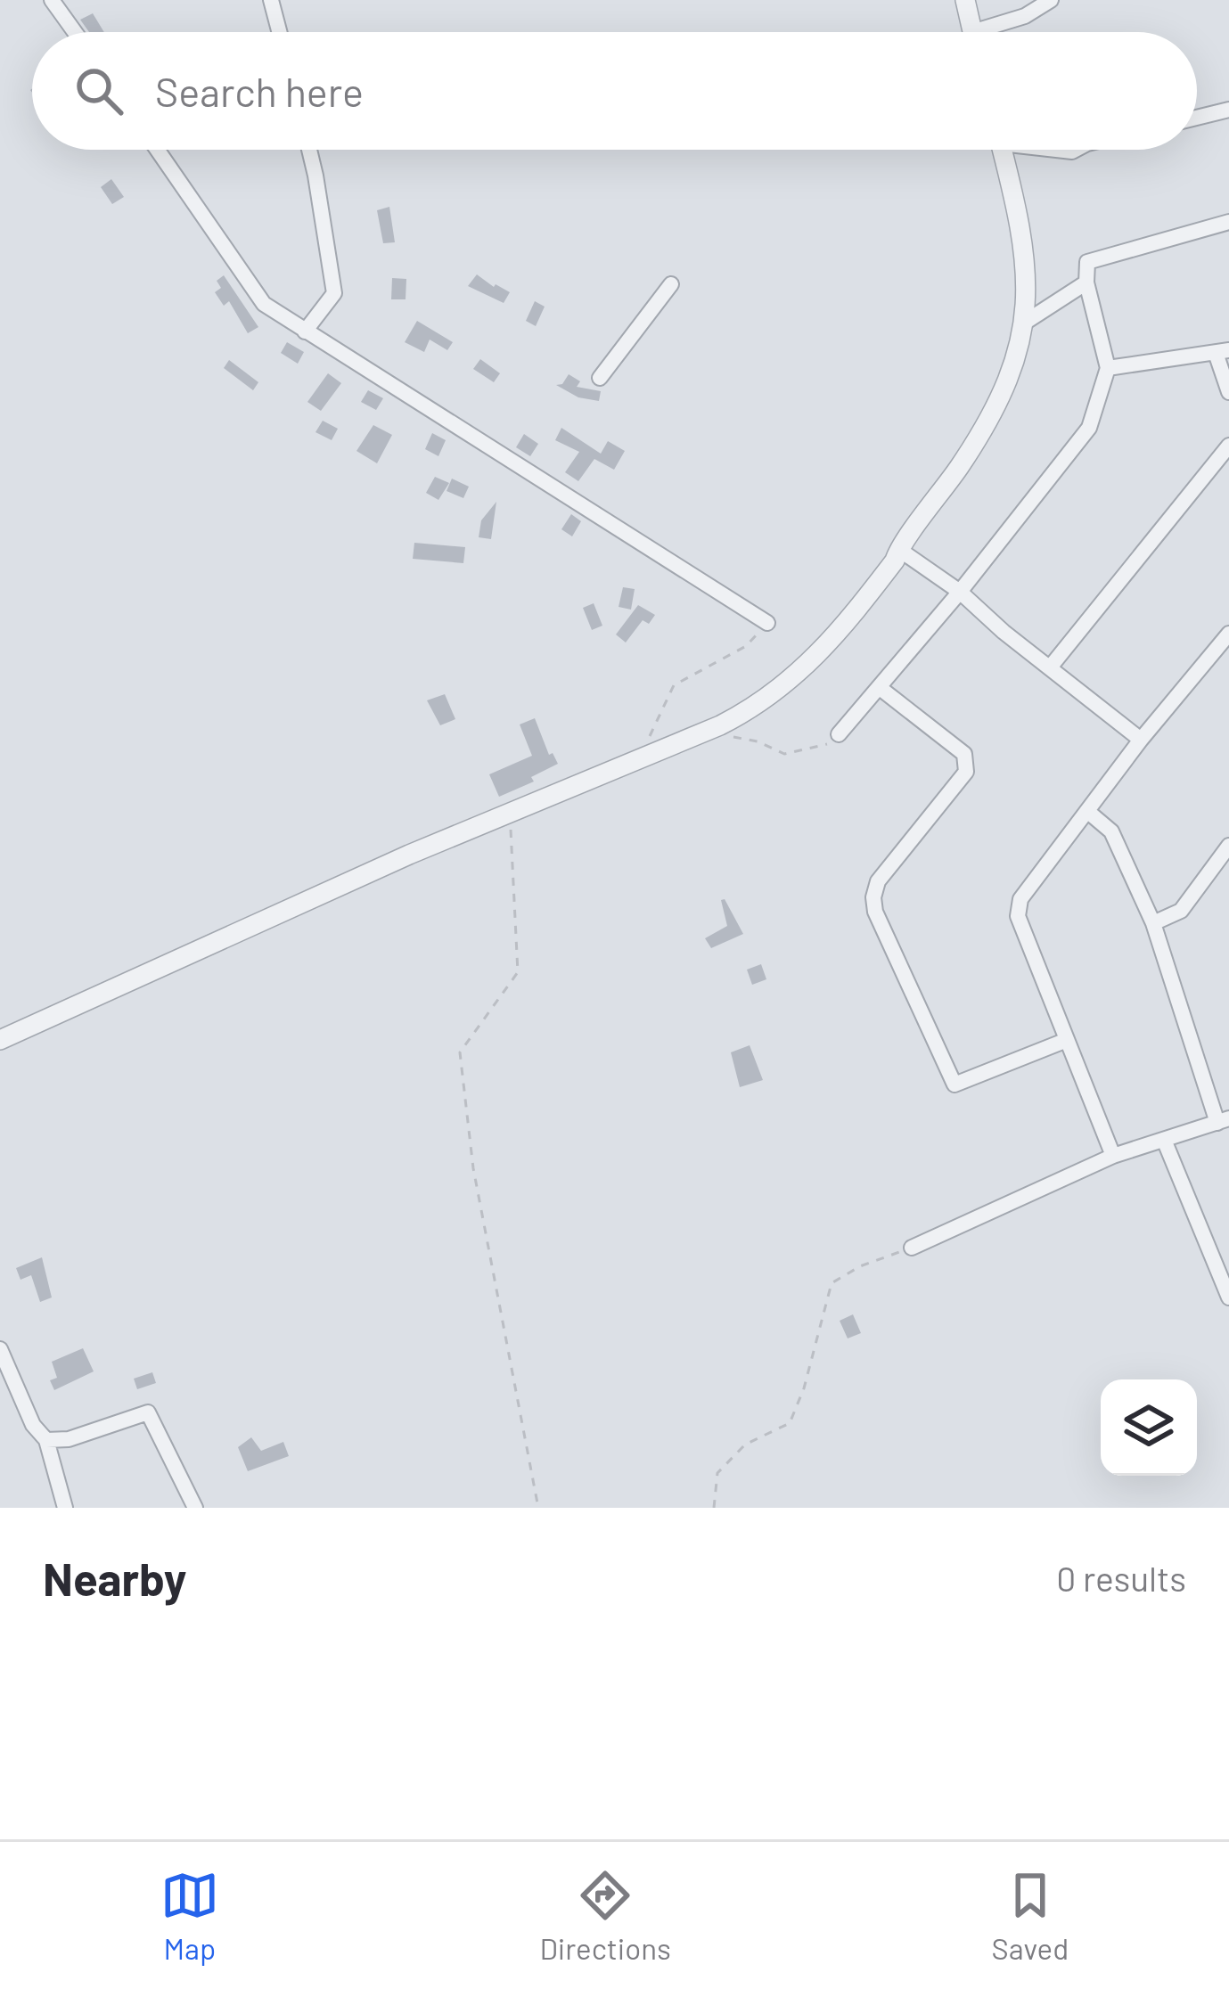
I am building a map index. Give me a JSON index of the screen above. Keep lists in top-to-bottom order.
{
  "page": {
    "search": "Search here",
    "heading": ["Nearby", "0 results"],
    "nav": ["Map", "Directions", "Saved"]
  }
}
